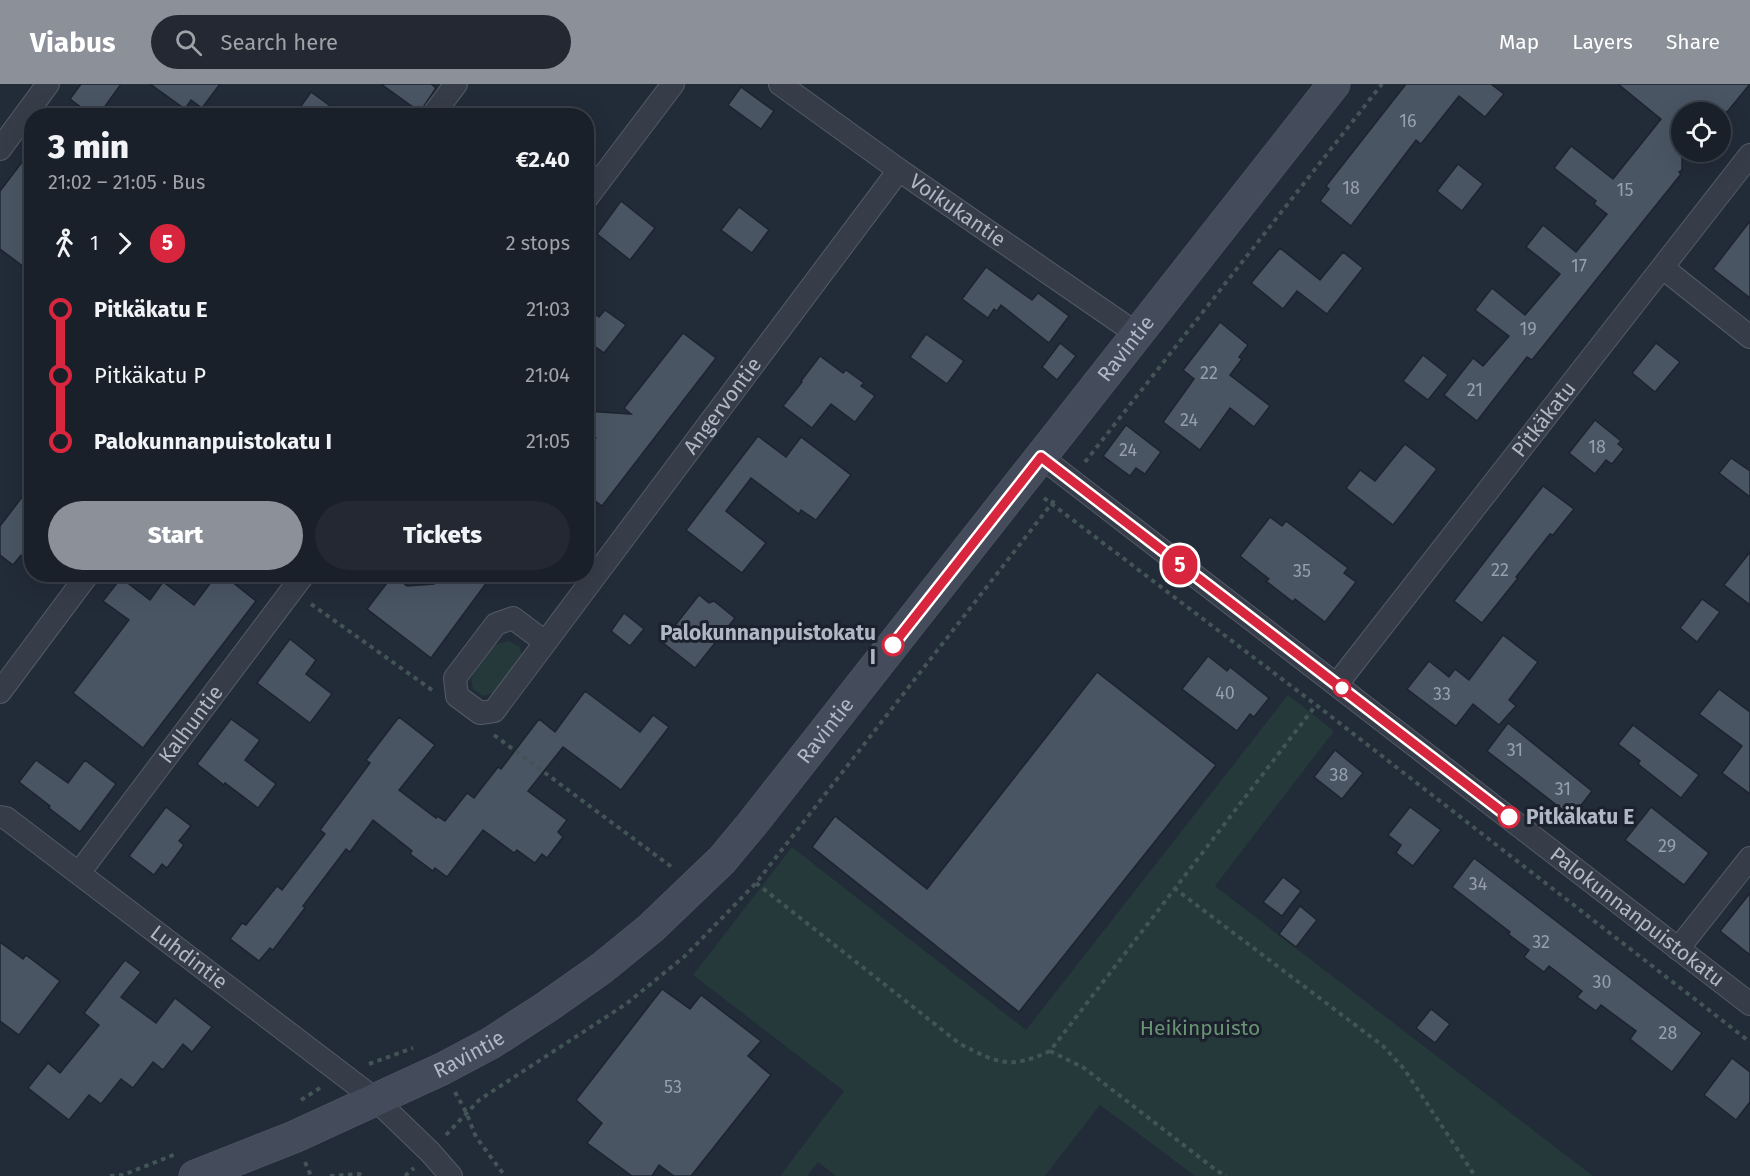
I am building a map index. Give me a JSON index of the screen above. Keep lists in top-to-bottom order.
{
  "streets": {
    "main road": ["Ravintie"],
    "street": [
      "Voikukantie",
      "Angervontie",
      "Pitkäkatu",
      "Kalhuntie",
      "Palokunnanpuistokatu",
      "Luhdintie"
    ]
  },
  "crossings": [
    ["Voikukantie", "Ravintie"],
    ["Voikukantie", "Angervontie"],
    ["Ravintie", "Palokunnanpuistokatu"],
    ["Ravintie", "Luhdintie"],
    ["Pitkäkatu", "Palokunnanpuistokatu"],
    ["Kalhuntie", "Luhdintie"]
  ],
  "parks": ["Heikinpuisto"],
  "places": ["Palokunnanpuistokatu I", "Pitkäkatu E"],
  "lines": ["bus line 5"],
  "house_numbers": [
    "16",
    "18",
    "15",
    "17",
    "19",
    "22",
    "21",
    "24",
    "18",
    "24",
    "22",
    "35",
    "40",
    "33",
    "31",
    "38",
    "31",
    "29",
    "34",
    "32",
    "30",
    "28",
    "53"
  ],
  "page": {
    "header": "Viabus",
    "search": "Search here",
    "nav": ["Map", "Layers", "Share"],
    "on_map": "5",
    "heading": ["3 min", "21:02 – 21:05 · Bus", "€2.40"],
    "legs": ["1", "5", "2 stops"],
    "list": [
      {
        "name": "Pitkäkatu E",
        "value": "21:03"
      },
      {
        "name": "Pitkäkatu P",
        "value": "21:04"
      },
      {
        "name": "Palokunnanpuistokatu I",
        "value": "21:05"
      }
    ],
    "buttons": ["Start", "Tickets"]
  }
}
